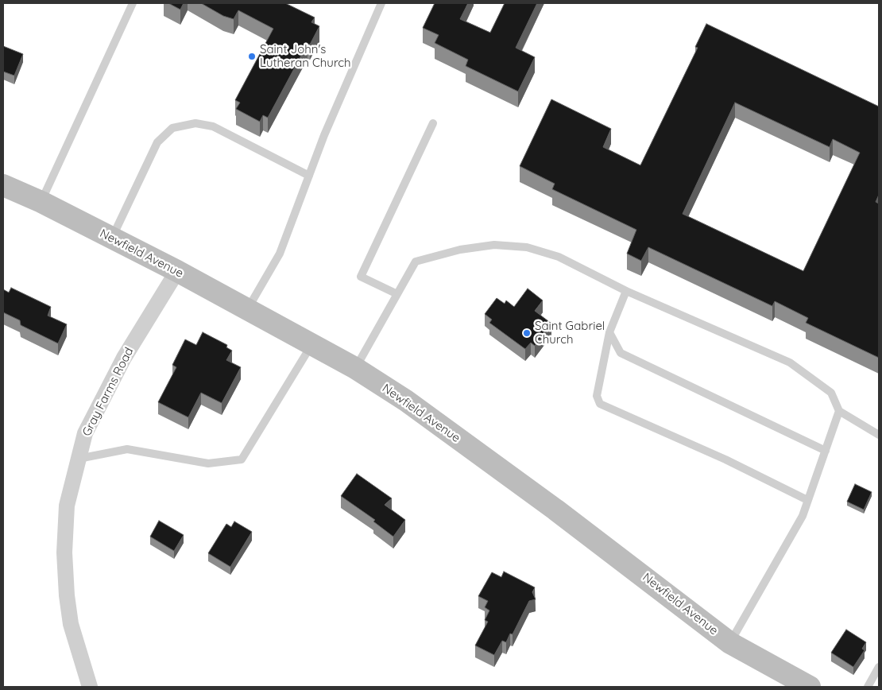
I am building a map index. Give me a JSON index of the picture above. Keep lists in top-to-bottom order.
{
  "streets": {
    "main road": ["Newfield Avenue"],
    "street": ["Gray Farms Road"]
  },
  "crossings": [
    ["Newfield Avenue", "Gray Farms Road"]
  ],
  "places": ["Saint John's Lutheran Church", "Saint Gabriel Church"]
}
